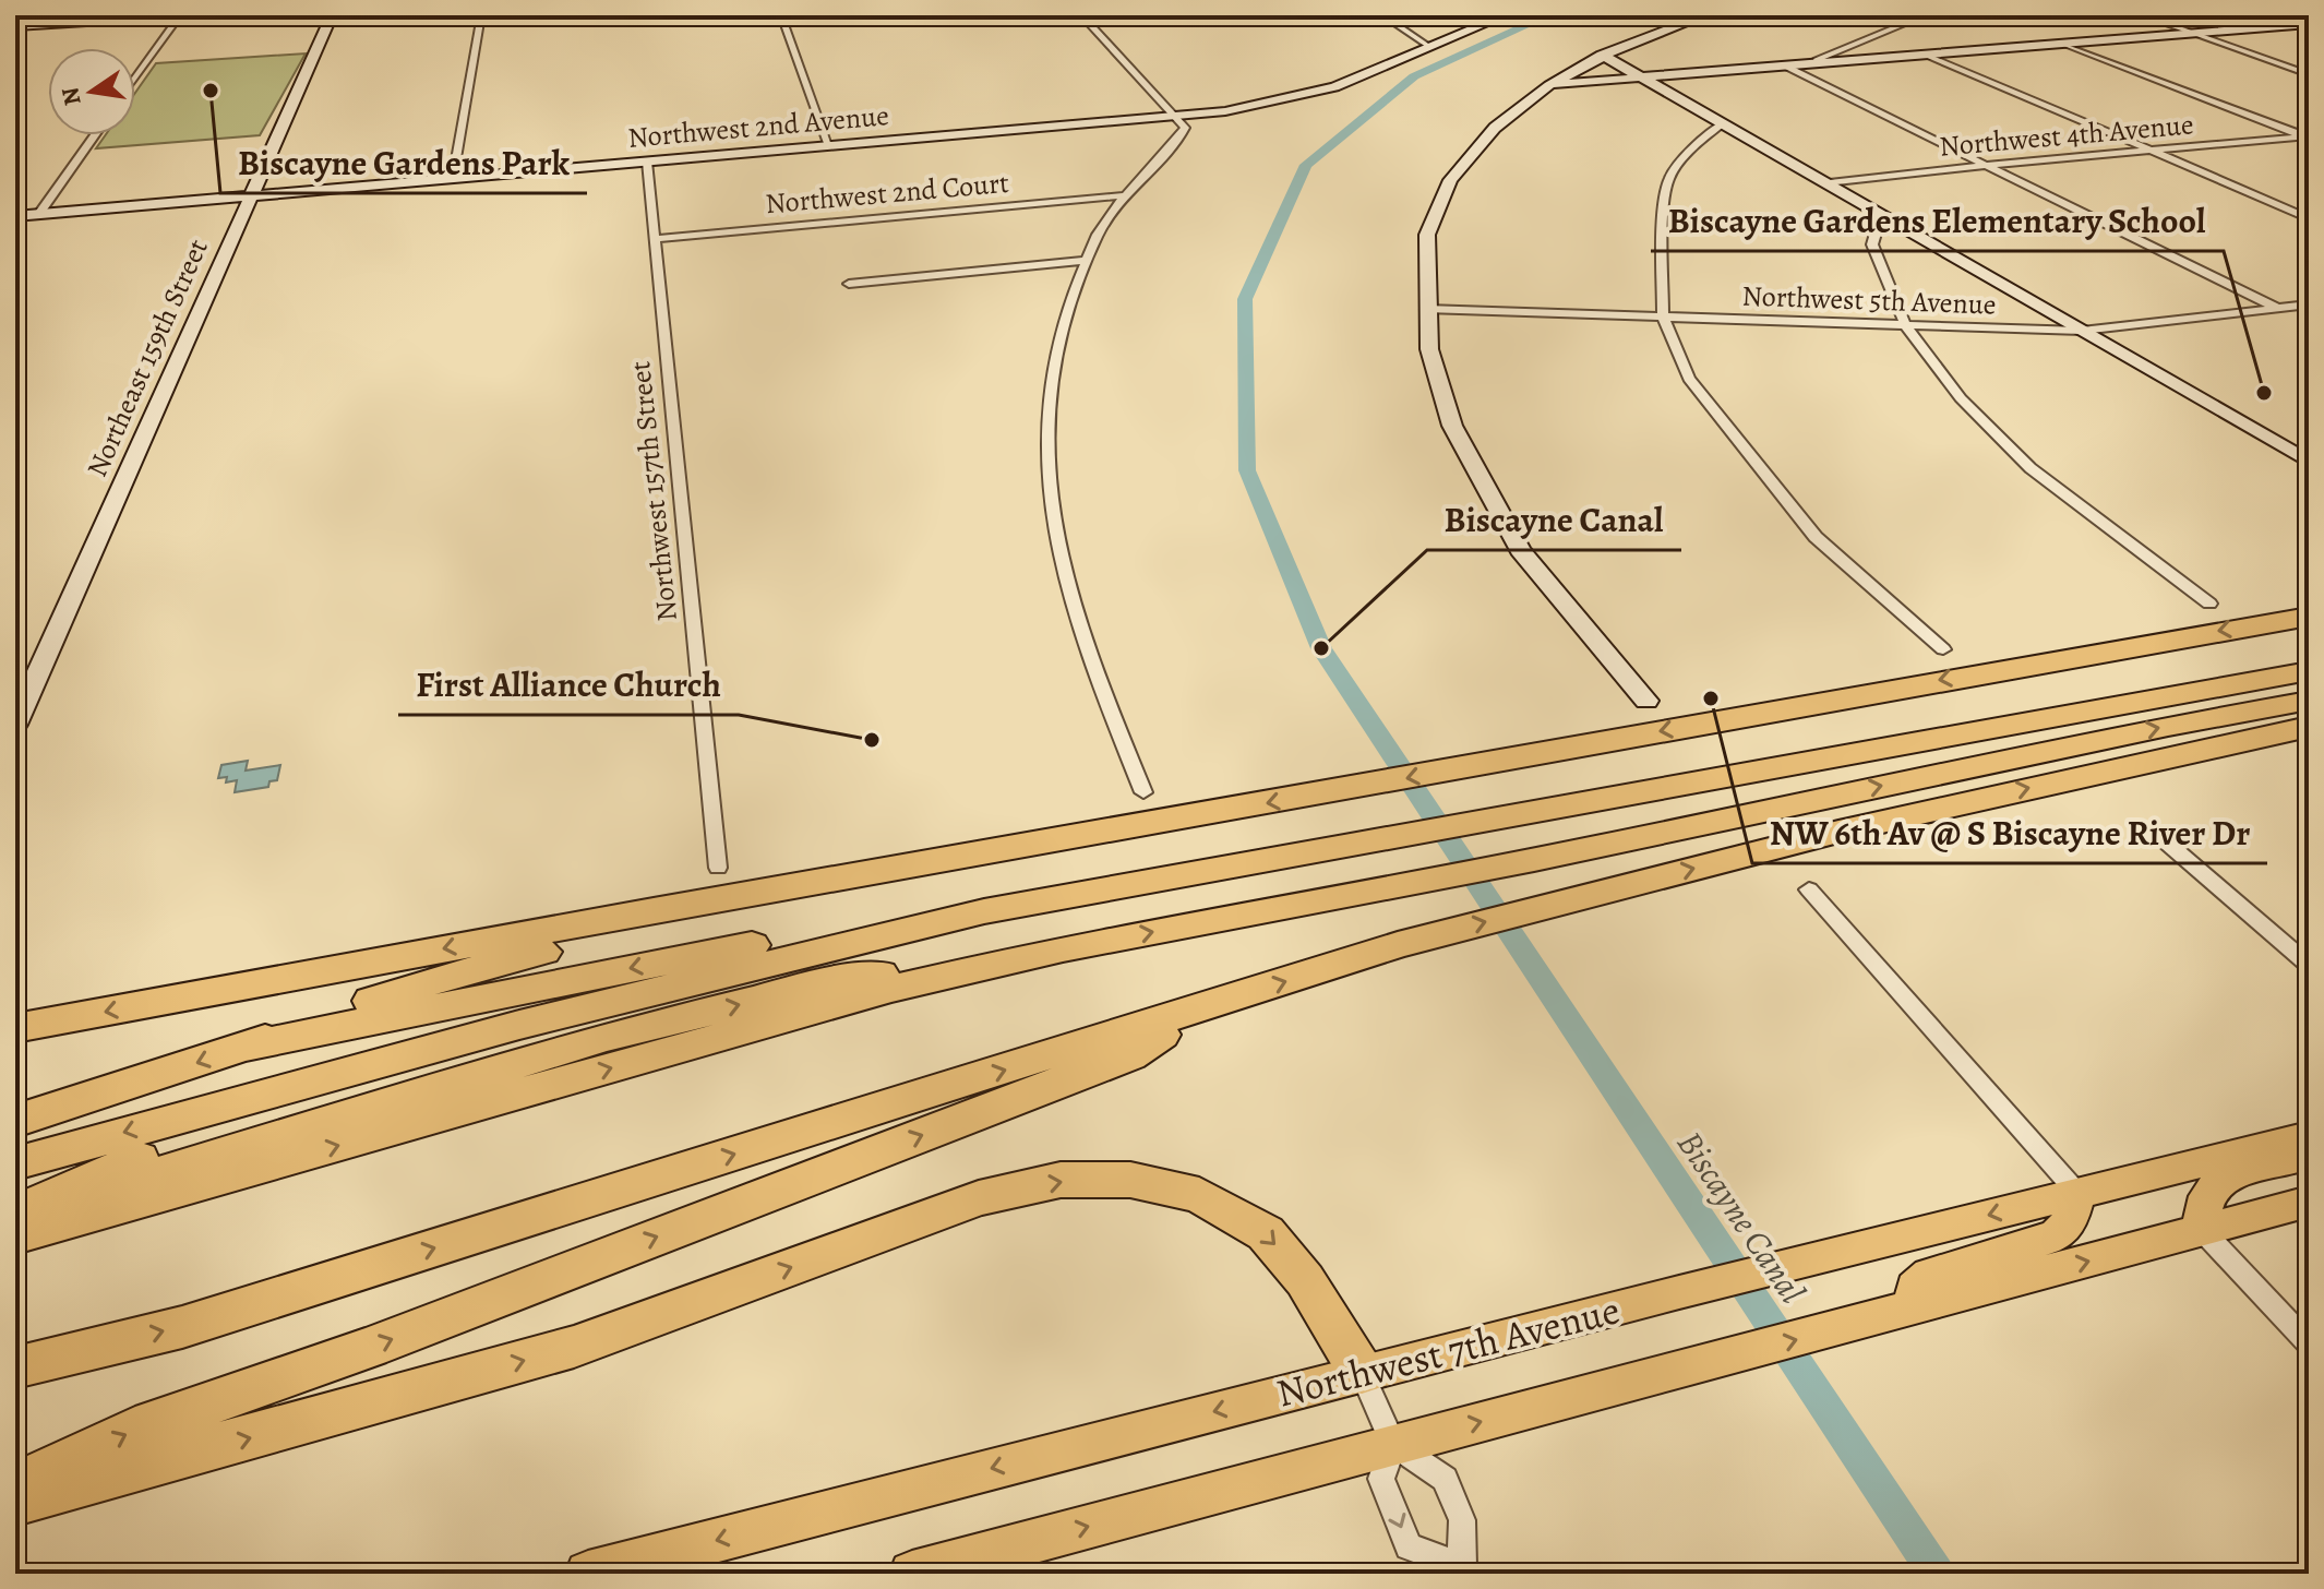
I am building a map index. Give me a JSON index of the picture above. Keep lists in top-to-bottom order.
{
  "streets": {
    "main road": ["Northwest 7th Avenue"],
    "street": [
      "Northwest 2nd Avenue",
      "Northwest 4th Avenue",
      "Northwest 2nd Court",
      "Northwest 5th Avenue",
      "Northeast 159th Street",
      "Northwest 157th Street"
    ]
  },
  "crossings": [
    ["Northwest 2nd Avenue", "Northeast 159th Street"],
    ["Northwest 2nd Avenue", "Northwest 157th Street"],
    ["Northwest 2nd Court", "Northwest 157th Street"]
  ],
  "water": ["Biscayne Canal"],
  "places": [
    "Biscayne Gardens Park",
    "Biscayne Gardens Elementary School",
    "Biscayne Canal",
    "NW 6th Av @ S Biscayne River Dr",
    "First Alliance Church"
  ],
  "north": "left"
}
